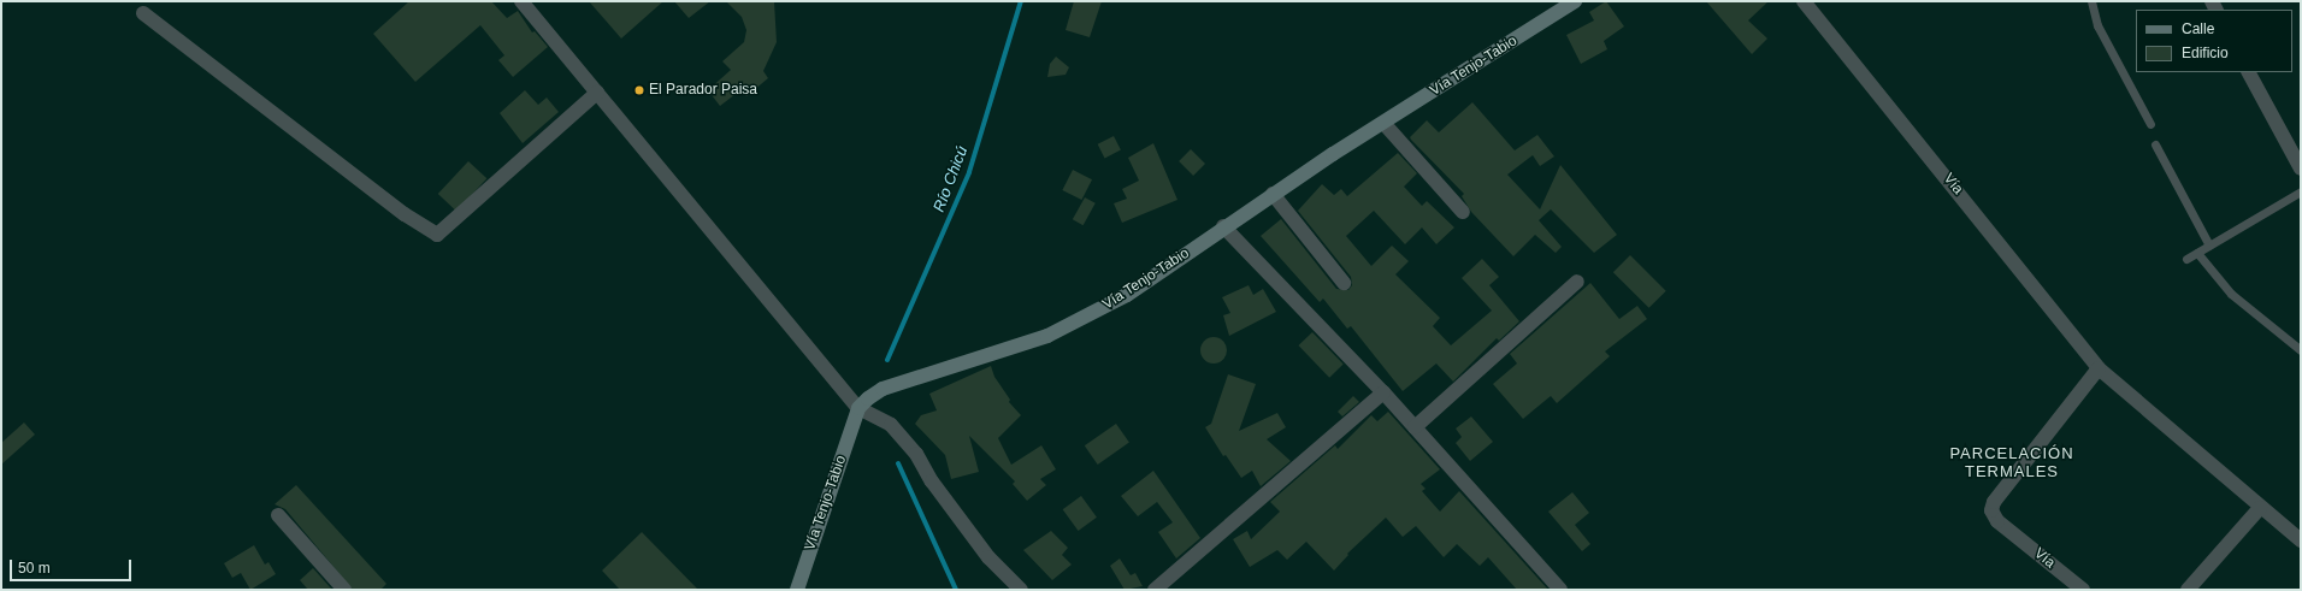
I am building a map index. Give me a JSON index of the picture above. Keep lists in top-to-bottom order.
{
  "streets": {
    "main road": ["Vía Tenjo-Tabio"],
    "street": ["Vía"]
  },
  "districts": ["PARCELACIÓN TERMALES"],
  "water": ["Río Chicú"],
  "places": ["El Parador Paisa"],
  "legend": ["Calle", "Edificio"],
  "scale_bar": "50 m"
}
